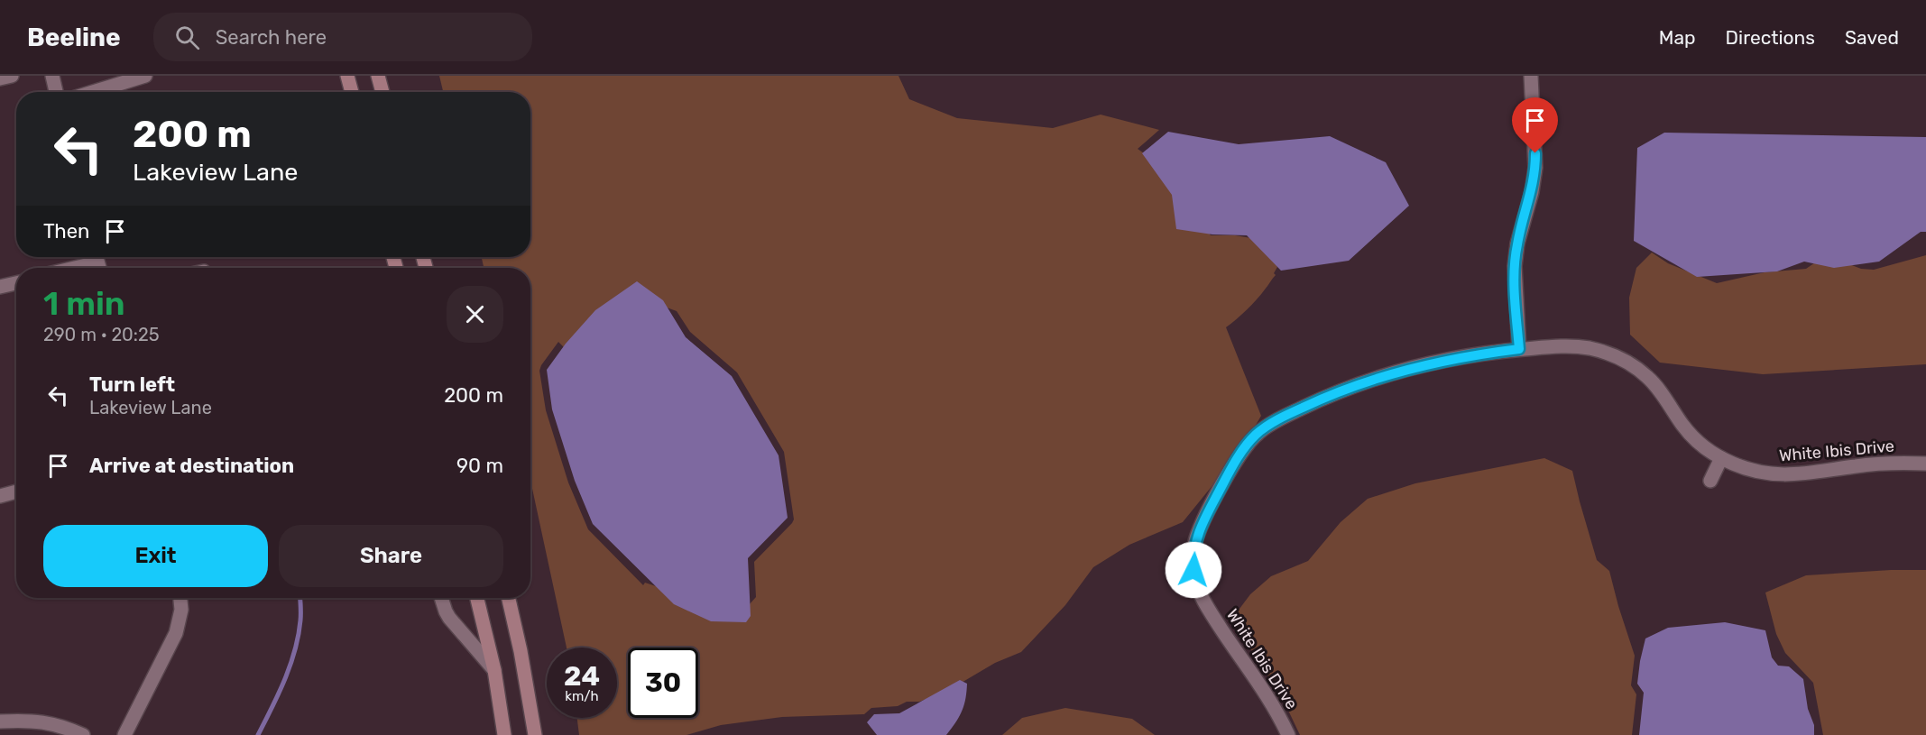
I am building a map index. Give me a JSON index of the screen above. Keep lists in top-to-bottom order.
{
  "streets": {
    "street": ["White Ibis Drive"]
  },
  "page": {
    "header": "Beeline",
    "search": "Search here",
    "nav": ["Map", "Directions", "Saved"],
    "turn": ["200 m", "Lakeview Lane"],
    "then": "Then",
    "heading": ["1 min", "290 m · 20:25"],
    "list": [
      {
        "name": "Turn left",
        "note": "Lakeview Lane",
        "value": "200 m"
      },
      {
        "name": "Arrive at destination",
        "value": "90 m"
      }
    ],
    "buttons": ["Exit", "Share"],
    "speed": "24 km/h",
    "limit": "30"
  }
}
